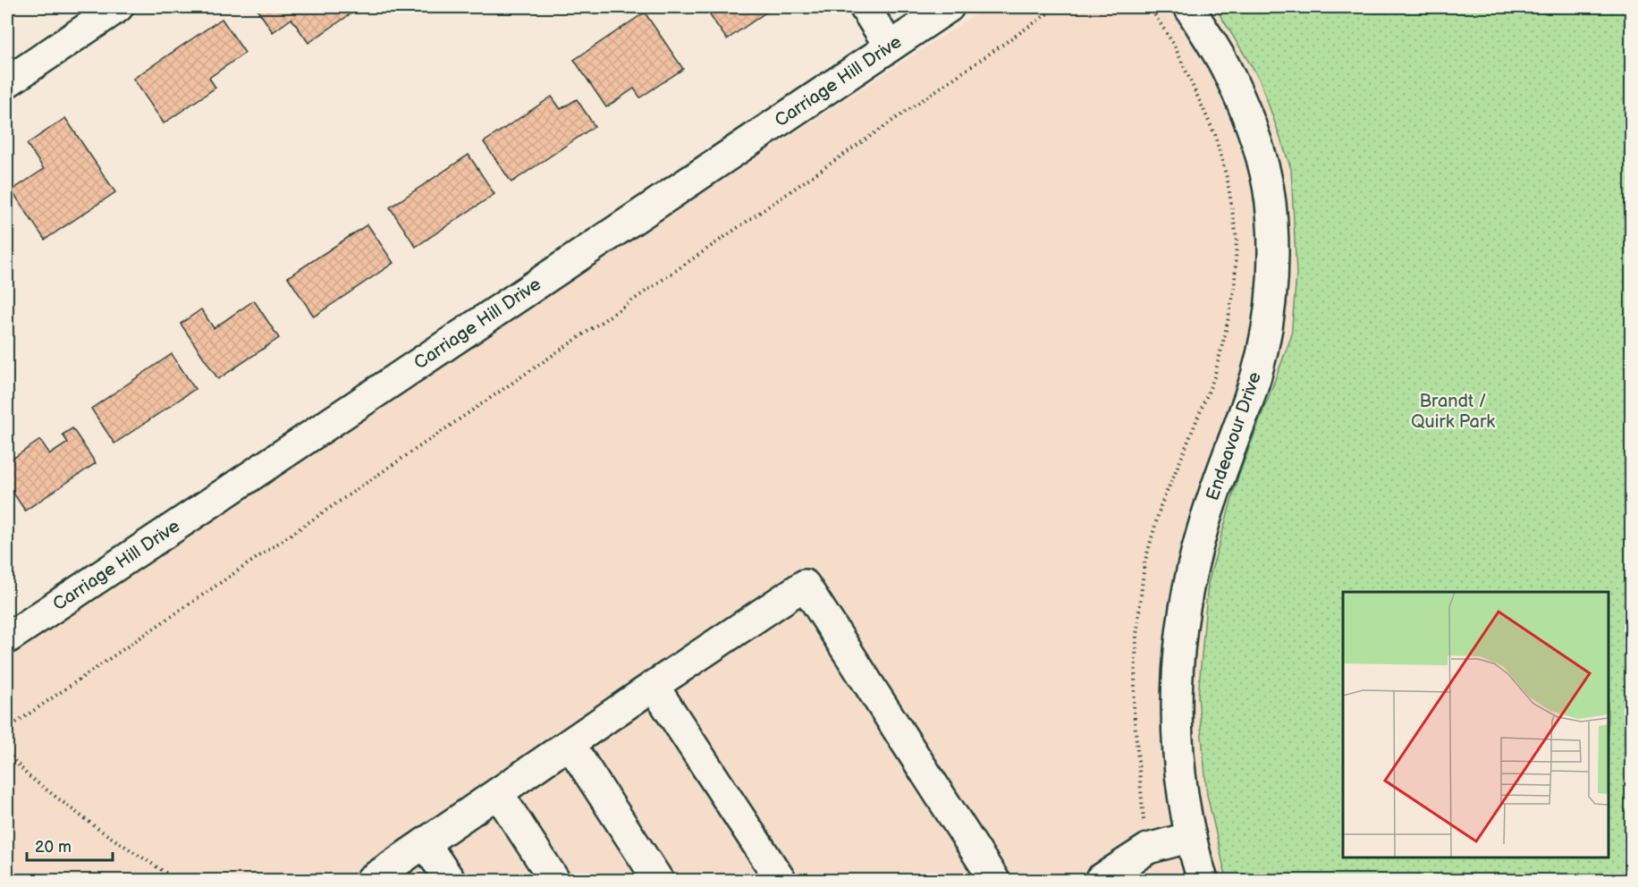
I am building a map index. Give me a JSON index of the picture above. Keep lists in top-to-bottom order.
{
  "streets": {
    "street": ["Carriage Hill Drive", "Endeavour Drive"]
  },
  "parks": ["Brandt / Quirk Park"],
  "scale_bar": "20 m"
}
